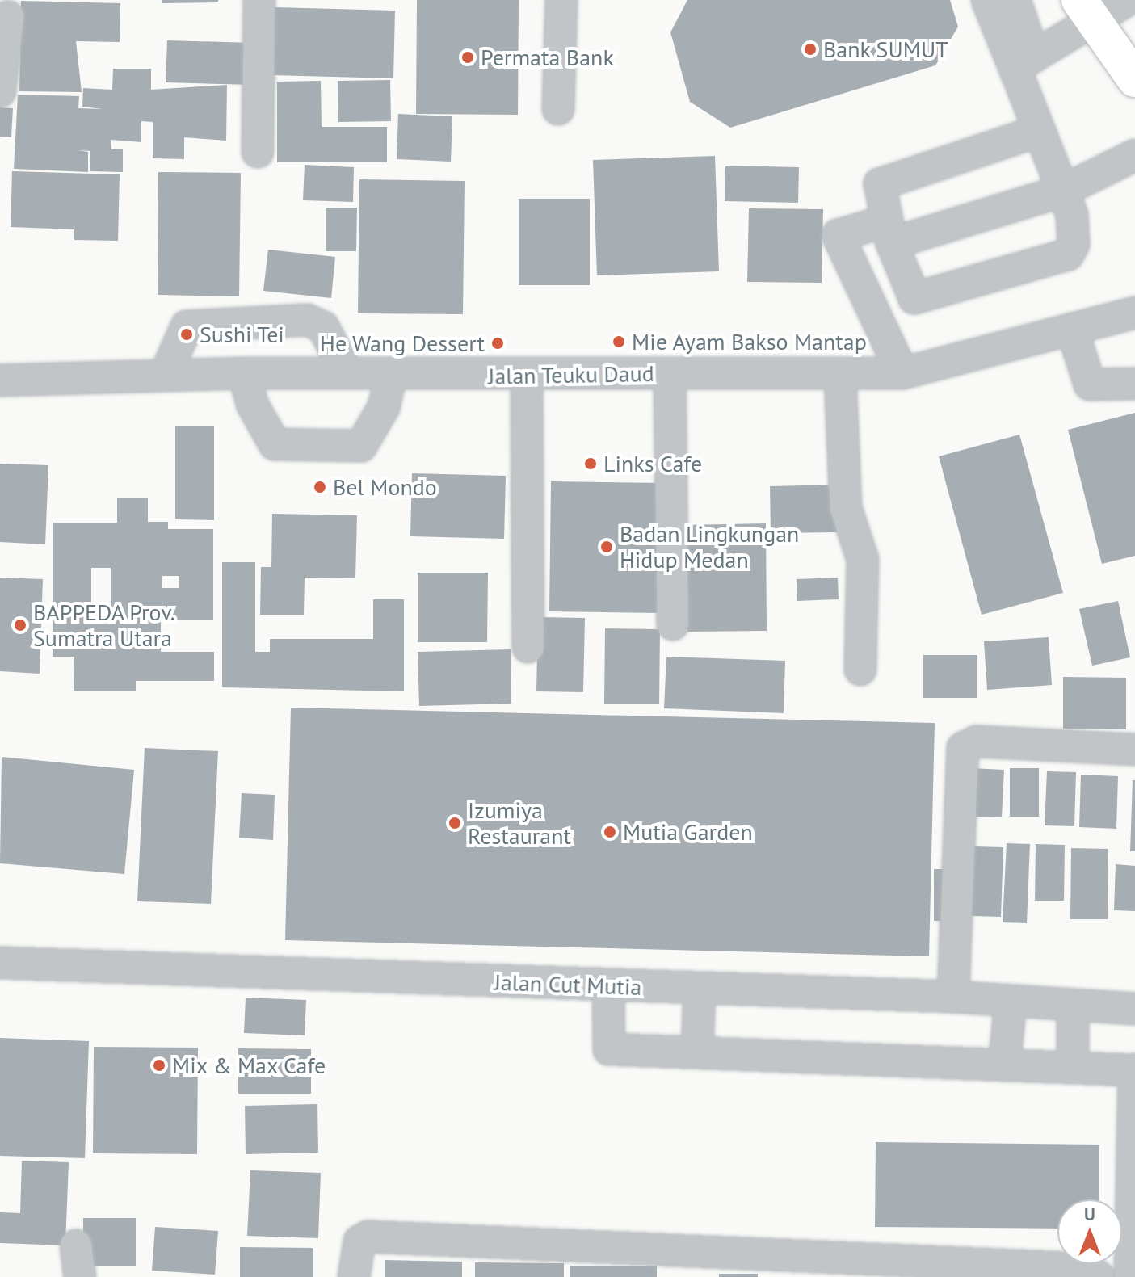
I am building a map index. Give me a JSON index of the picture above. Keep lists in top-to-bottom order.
{
  "streets": {
    "street": ["Jalan Teuku Daud", "Jalan Cut Mutia"]
  },
  "places": [
    "Bank SUMUT",
    "Permata Bank",
    "Sushi Tei",
    "Mie Ayam Bakso Mantap",
    "He Wang Dessert",
    "Links Cafe",
    "Bel Mondo",
    "Badan Lingkungan Hidup Medan",
    "BAPPEDA Prov. Sumatra Utara",
    "Izumiya Restaurant",
    "Mutia Garden",
    "Mix & Max Cafe"
  ],
  "north": "top"
}
